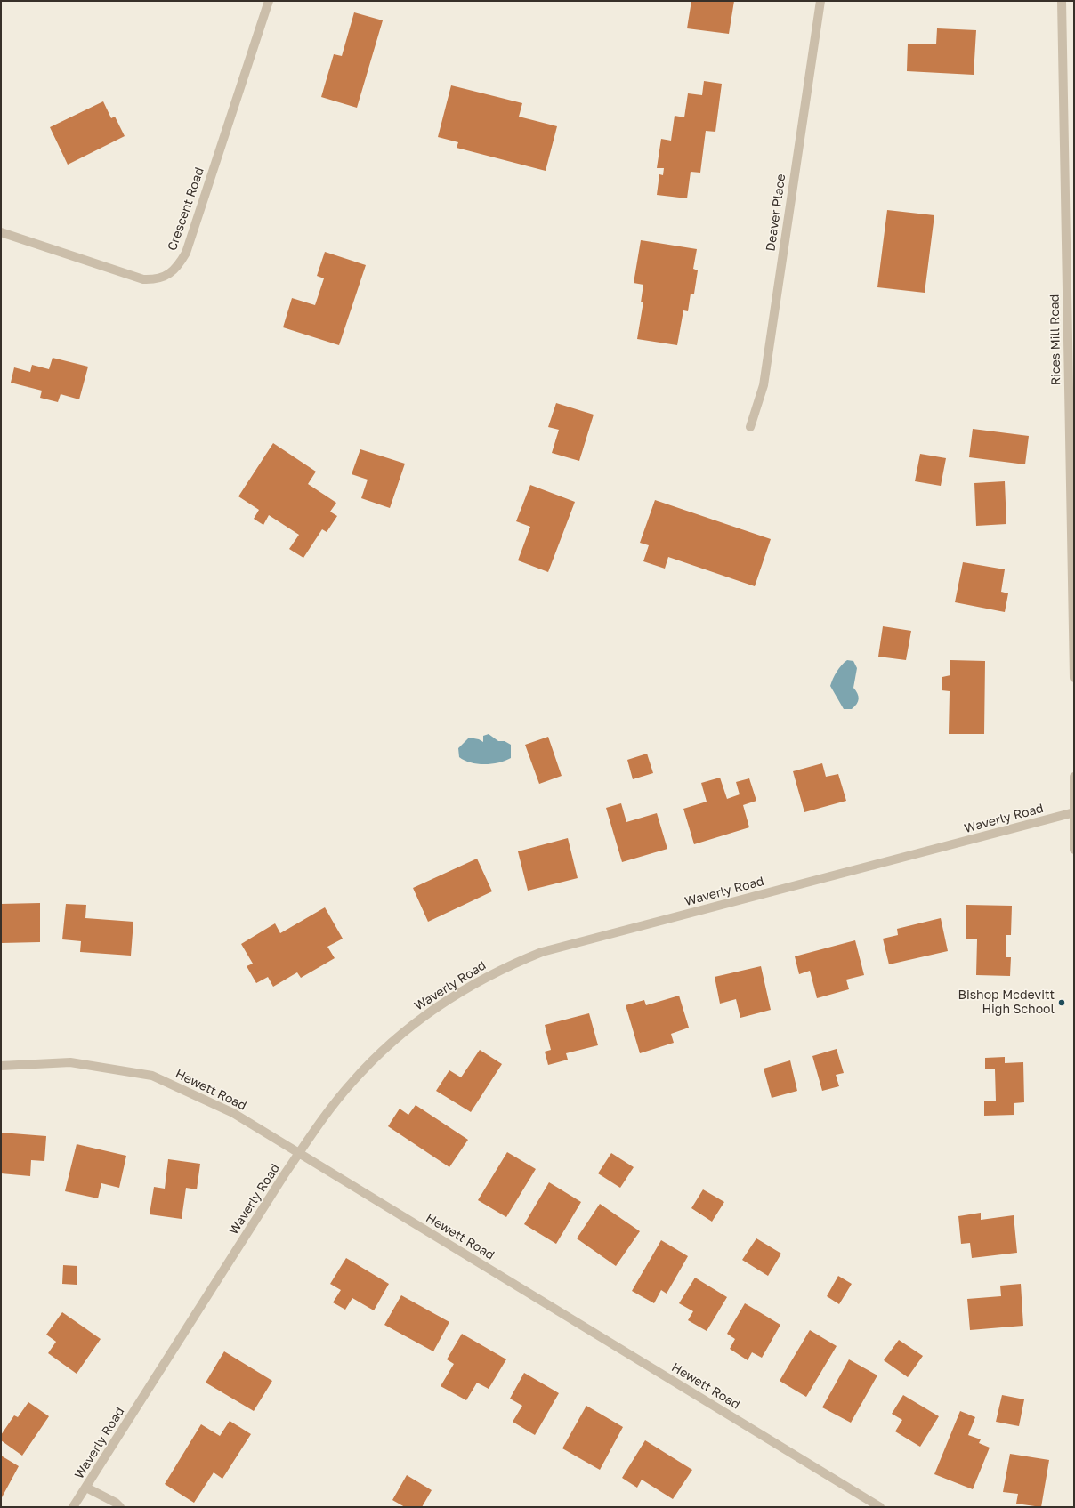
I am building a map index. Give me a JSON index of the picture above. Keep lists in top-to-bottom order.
{
  "streets": {
    "street": [
      "Crescent Road",
      "Deaver Place",
      "Rices Mill Road",
      "Waverly Road",
      "Hewett Road"
    ]
  },
  "crossings": [
    ["Waverly Road", "Hewett Road"]
  ],
  "places": ["Bishop Mcdevitt High School"]
}
